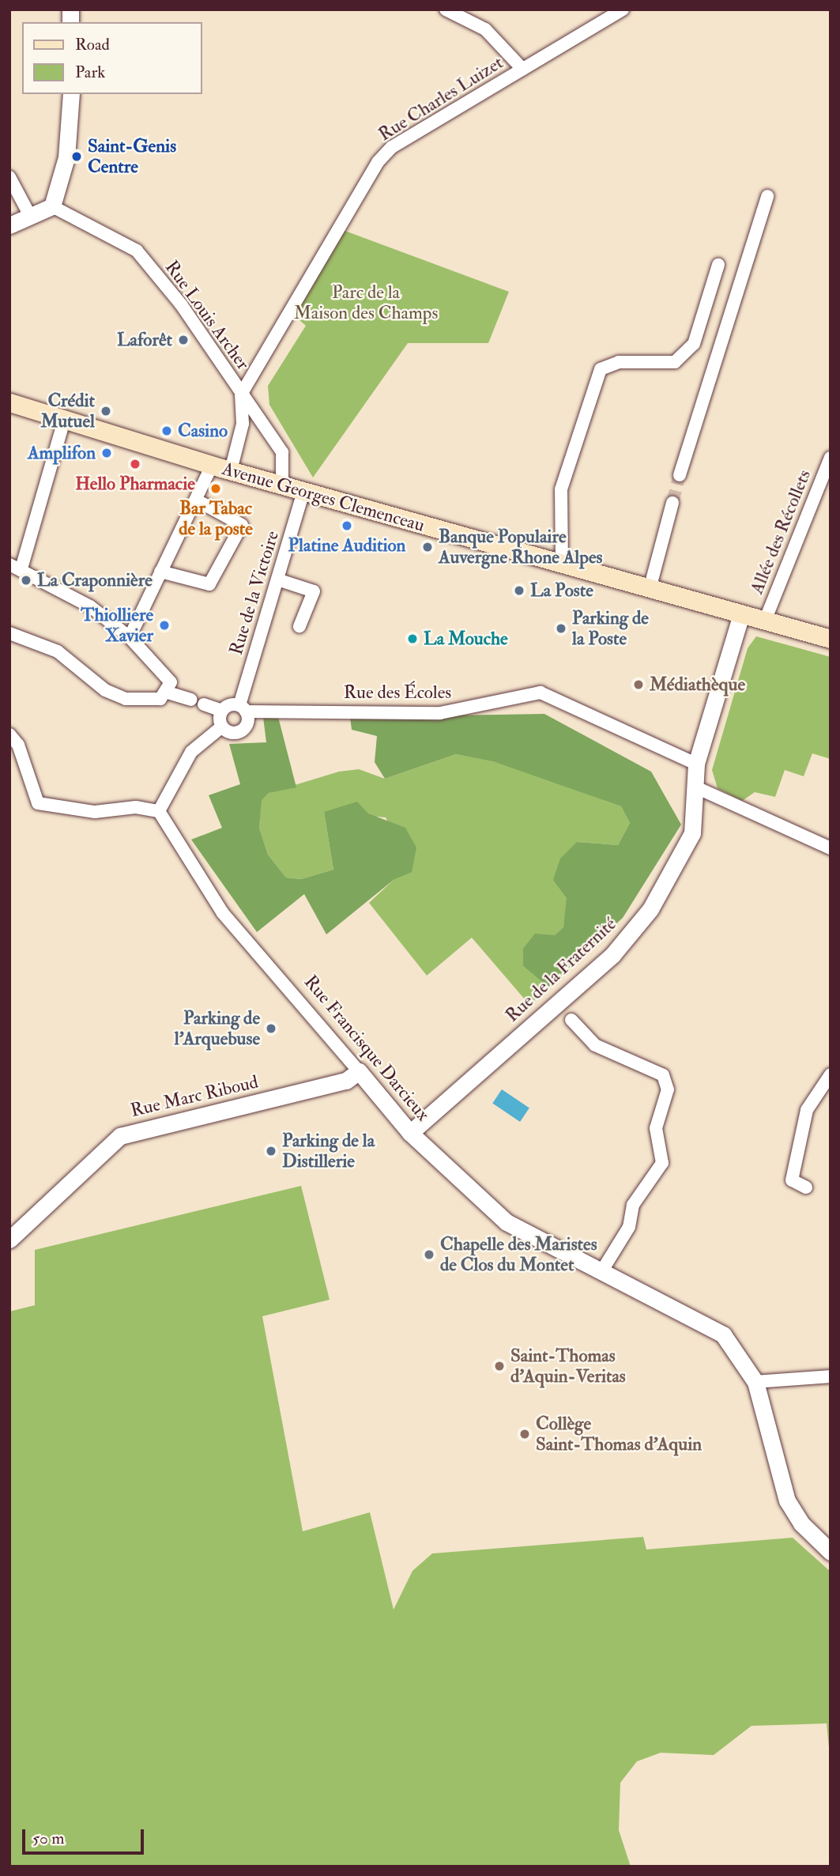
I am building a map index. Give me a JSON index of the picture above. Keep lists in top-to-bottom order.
{
  "streets": {
    "main road": ["Avenue Georges Clemenceau"],
    "street": [
      "Rue Charles Luizet",
      "Rue Louis Archer",
      "Allée des Récollets",
      "Rue de la Victoire",
      "Rue des Écoles",
      "Rue de la Fraternité",
      "Rue Francisque Darcieux",
      "Rue Marc Riboud"
    ]
  },
  "crossings": [
    ["Rue Charles Luizet", "Rue Louis Archer"],
    ["Rue Louis Archer", "Avenue Georges Clemenceau"],
    ["Avenue Georges Clemenceau", "Allée des Récollets"],
    ["Avenue Georges Clemenceau", "Rue de la Victoire"],
    ["Avenue Georges Clemenceau", "Rue de la Fraternité"],
    ["Rue de la Victoire", "Rue des Écoles"],
    ["Rue des Écoles", "Rue de la Fraternité"],
    ["Rue de la Fraternité", "Rue Francisque Darcieux"],
    ["Rue Francisque Darcieux", "Rue Marc Riboud"]
  ],
  "parks": ["Parc de la Maison des Champs"],
  "places": [
    "Saint-Genis Centre",
    "Laforêt",
    "Crédit Mutuel",
    "Casino",
    "Amplifon",
    "Hello Pharmacie",
    "Bar Tabac de la poste",
    "Platine Audition",
    "Banque Populaire Auvergne Rhone Alpes",
    "La Craponnière",
    "La Poste",
    "Thiolliere Xavier",
    "Parking de la Poste",
    "La Mouche",
    "Médiathèque",
    "Parking de l'Arquebuse",
    "Parking de la Distillerie",
    "Chapelle des Maristes de Clos du Montet",
    "Saint-Thomas d'Aquin-Veritas",
    "Collège Saint-Thomas d'Aquin"
  ],
  "legend": ["Road", "Park"],
  "scale_bar": "50 m"
}
